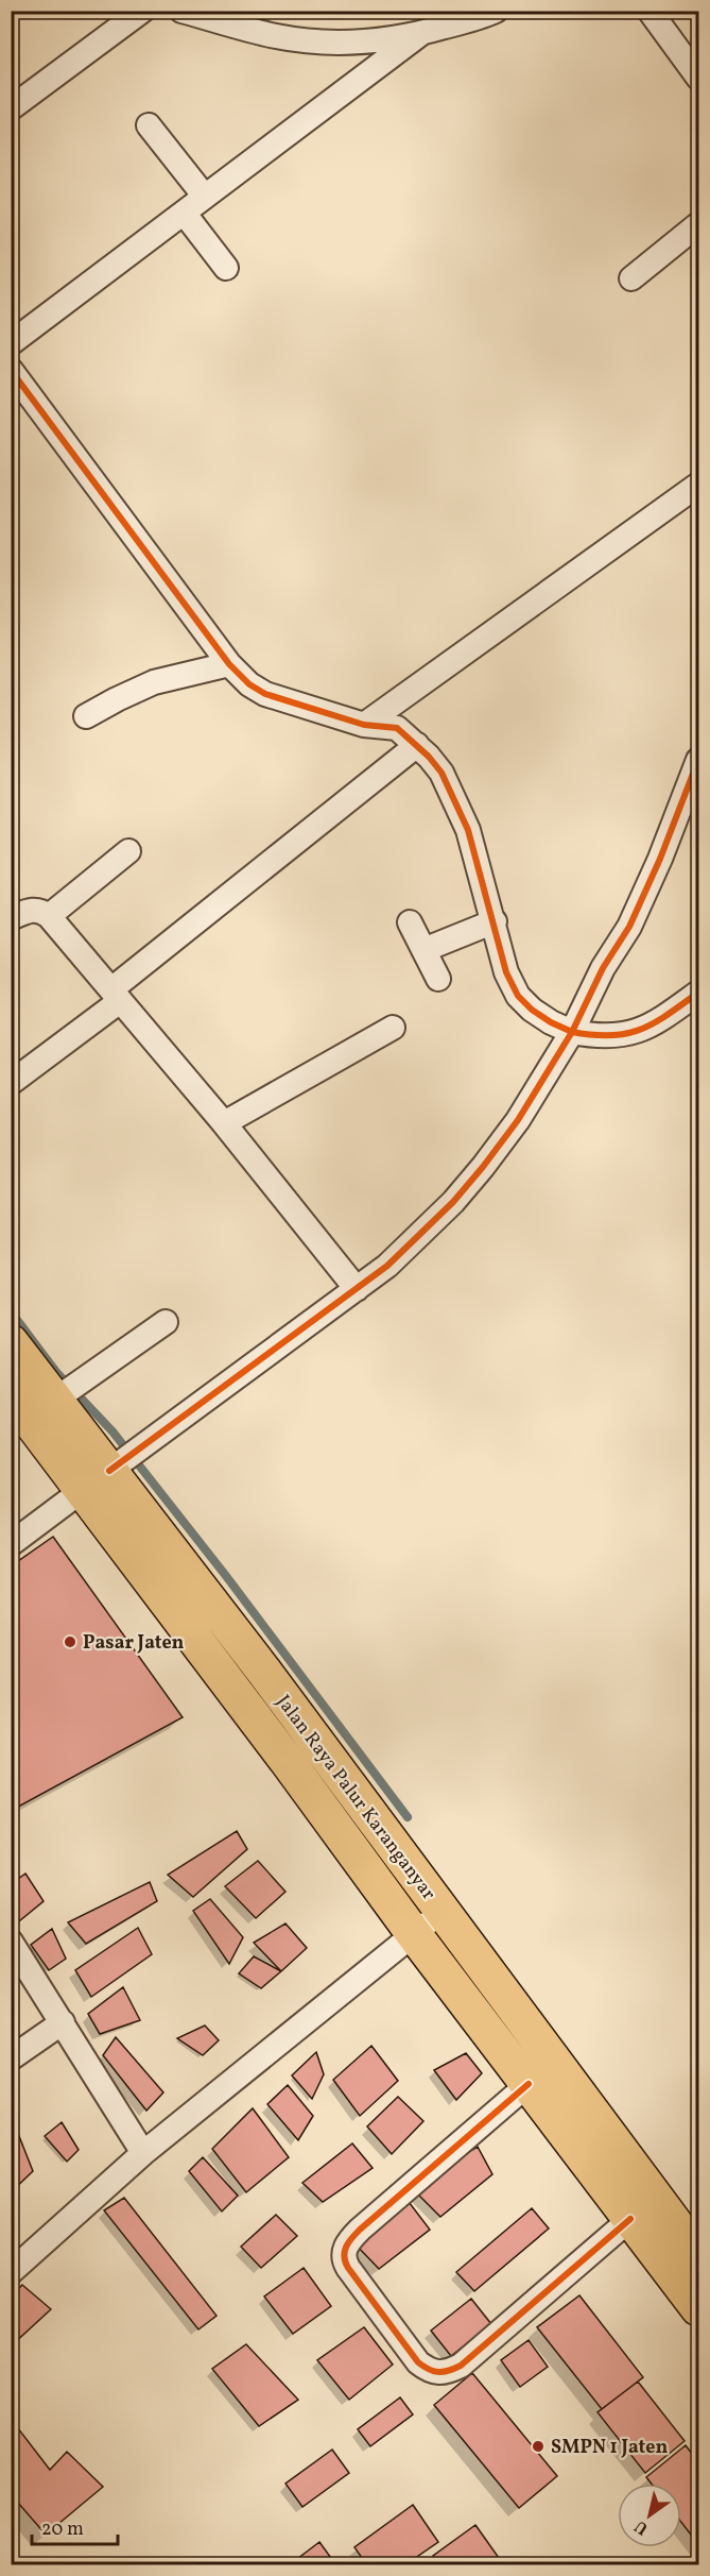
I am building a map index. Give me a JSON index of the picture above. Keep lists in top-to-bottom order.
{
  "streets": {
    "main road": ["Jalan Raya Palur Karanganyar"]
  },
  "places": ["Pasar Jaten", "SMPN 1 Jaten"],
  "scale_bar": "20 m",
  "north": "bottom left"
}
